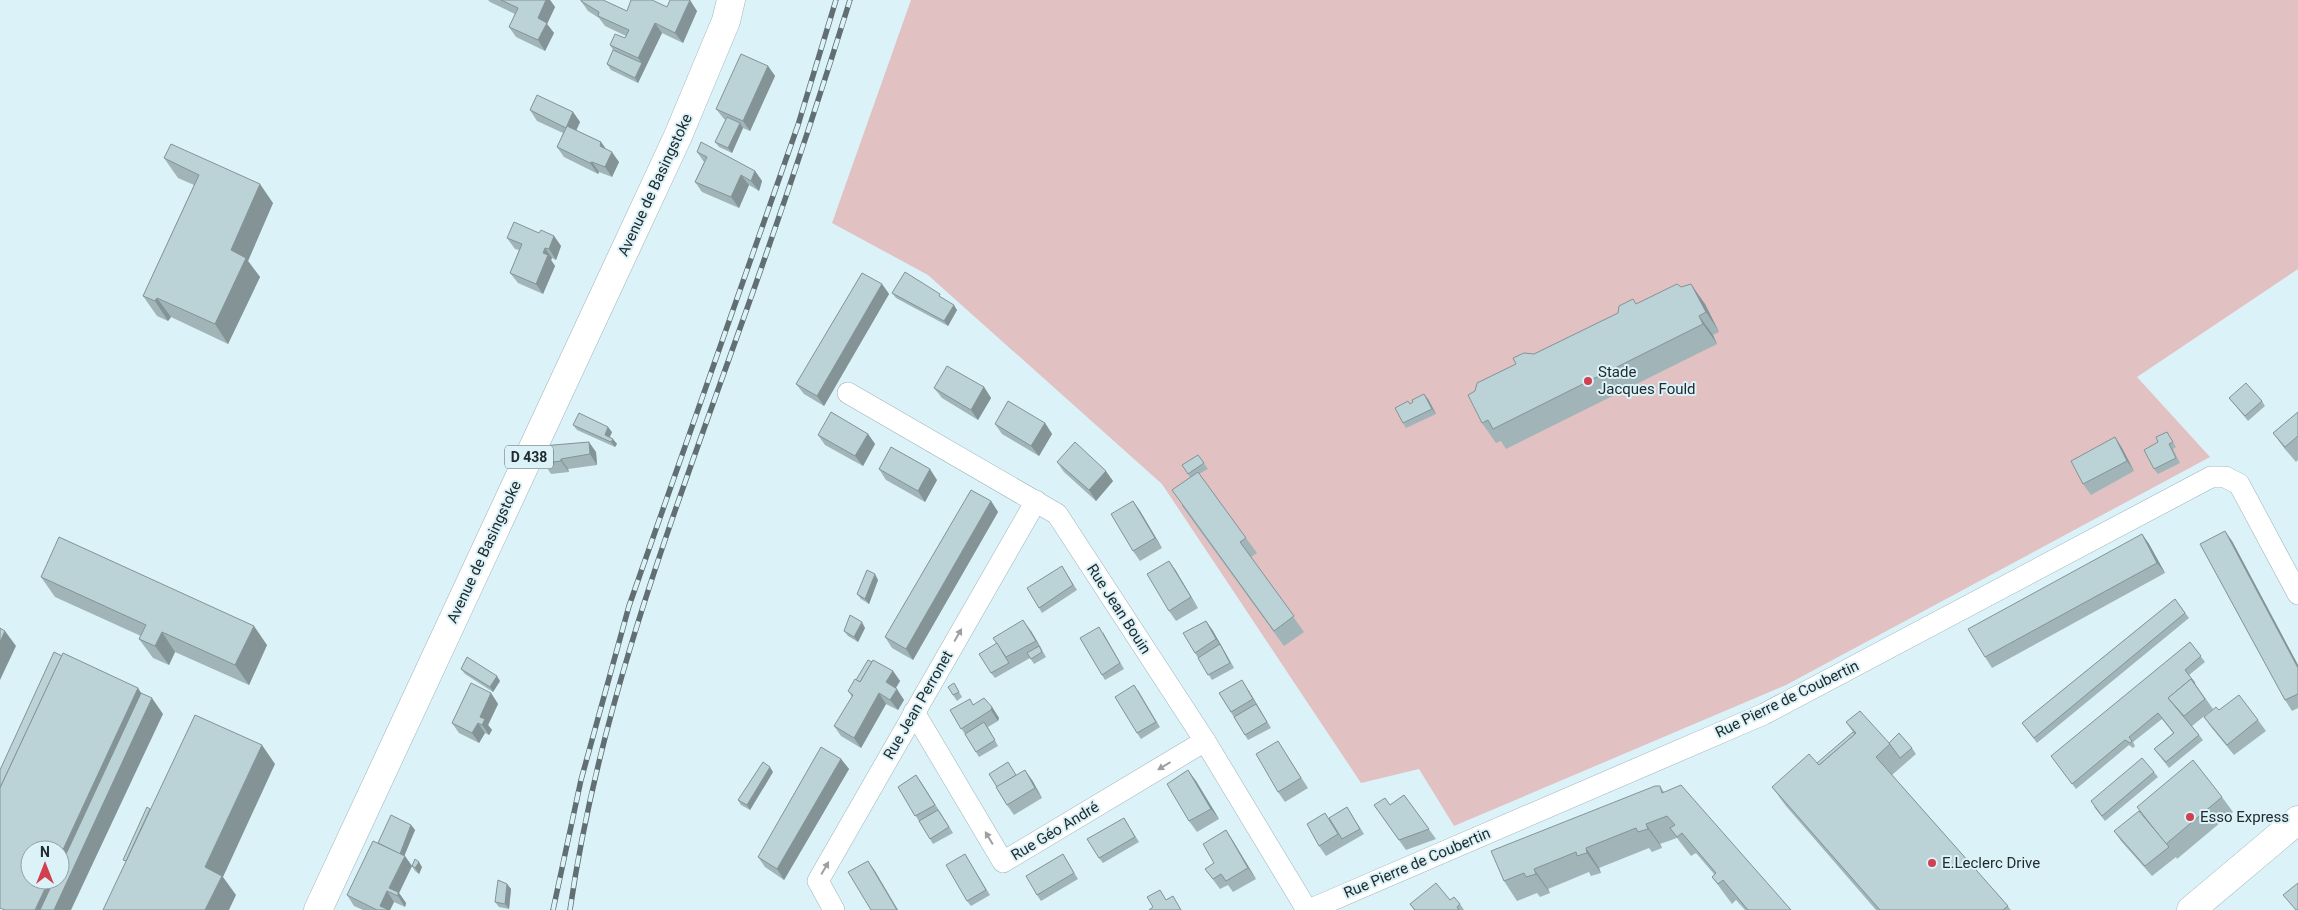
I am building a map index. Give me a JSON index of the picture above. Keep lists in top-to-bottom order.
{
  "streets": {
    "main road": ["Avenue de Basingstoke", "D 438"],
    "street": [
      "Rue Jean Bouin",
      "Rue Pierre de Coubertin",
      "Rue Jean Perronet",
      "Rue Géo André"
    ]
  },
  "crossings": [
    ["Rue Jean Bouin", "Rue Pierre de Coubertin"],
    ["Rue Jean Bouin", "Rue Jean Perronet"],
    ["Rue Jean Bouin", "Rue Géo André"],
    ["Rue Jean Perronet", "Rue Géo André"]
  ],
  "one_way": ["Rue Jean Perronet"],
  "places": ["Stade Jacques Fould", "Esso Express", "E.Leclerc Drive"],
  "north": "top"
}
